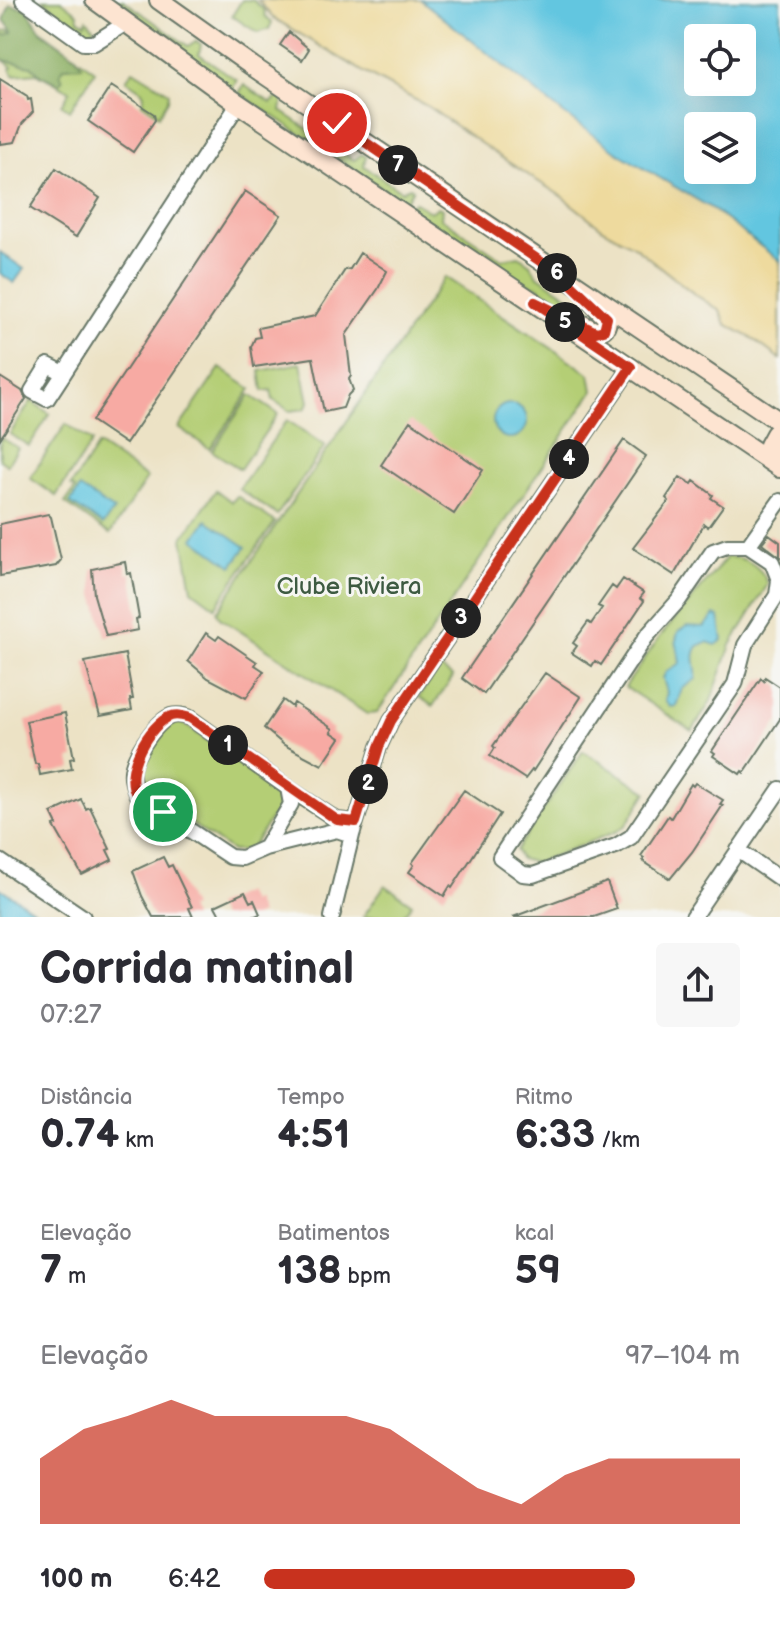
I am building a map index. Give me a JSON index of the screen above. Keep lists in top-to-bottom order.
{
  "parks": ["Clube Riviera"],
  "page": {
    "pins": [
      "7",
      "6",
      "5",
      "4",
      "3",
      "1",
      "2"
    ],
    "heading": ["Corrida matinal", "07:27"],
    "stats": [
      ["Distância", "0.74 km"],
      ["Tempo", "4:51"],
      ["Ritmo", "6:33 /km"],
      ["Elevação", "7 m"],
      ["Batimentos", "138 bpm"],
      ["kcal", "59"]
    ],
    "chart": ["Elevação", "97–104 m"],
    "list": [
      {
        "name": "100 m",
        "note": "6:42"
      }
    ]
  }
}
